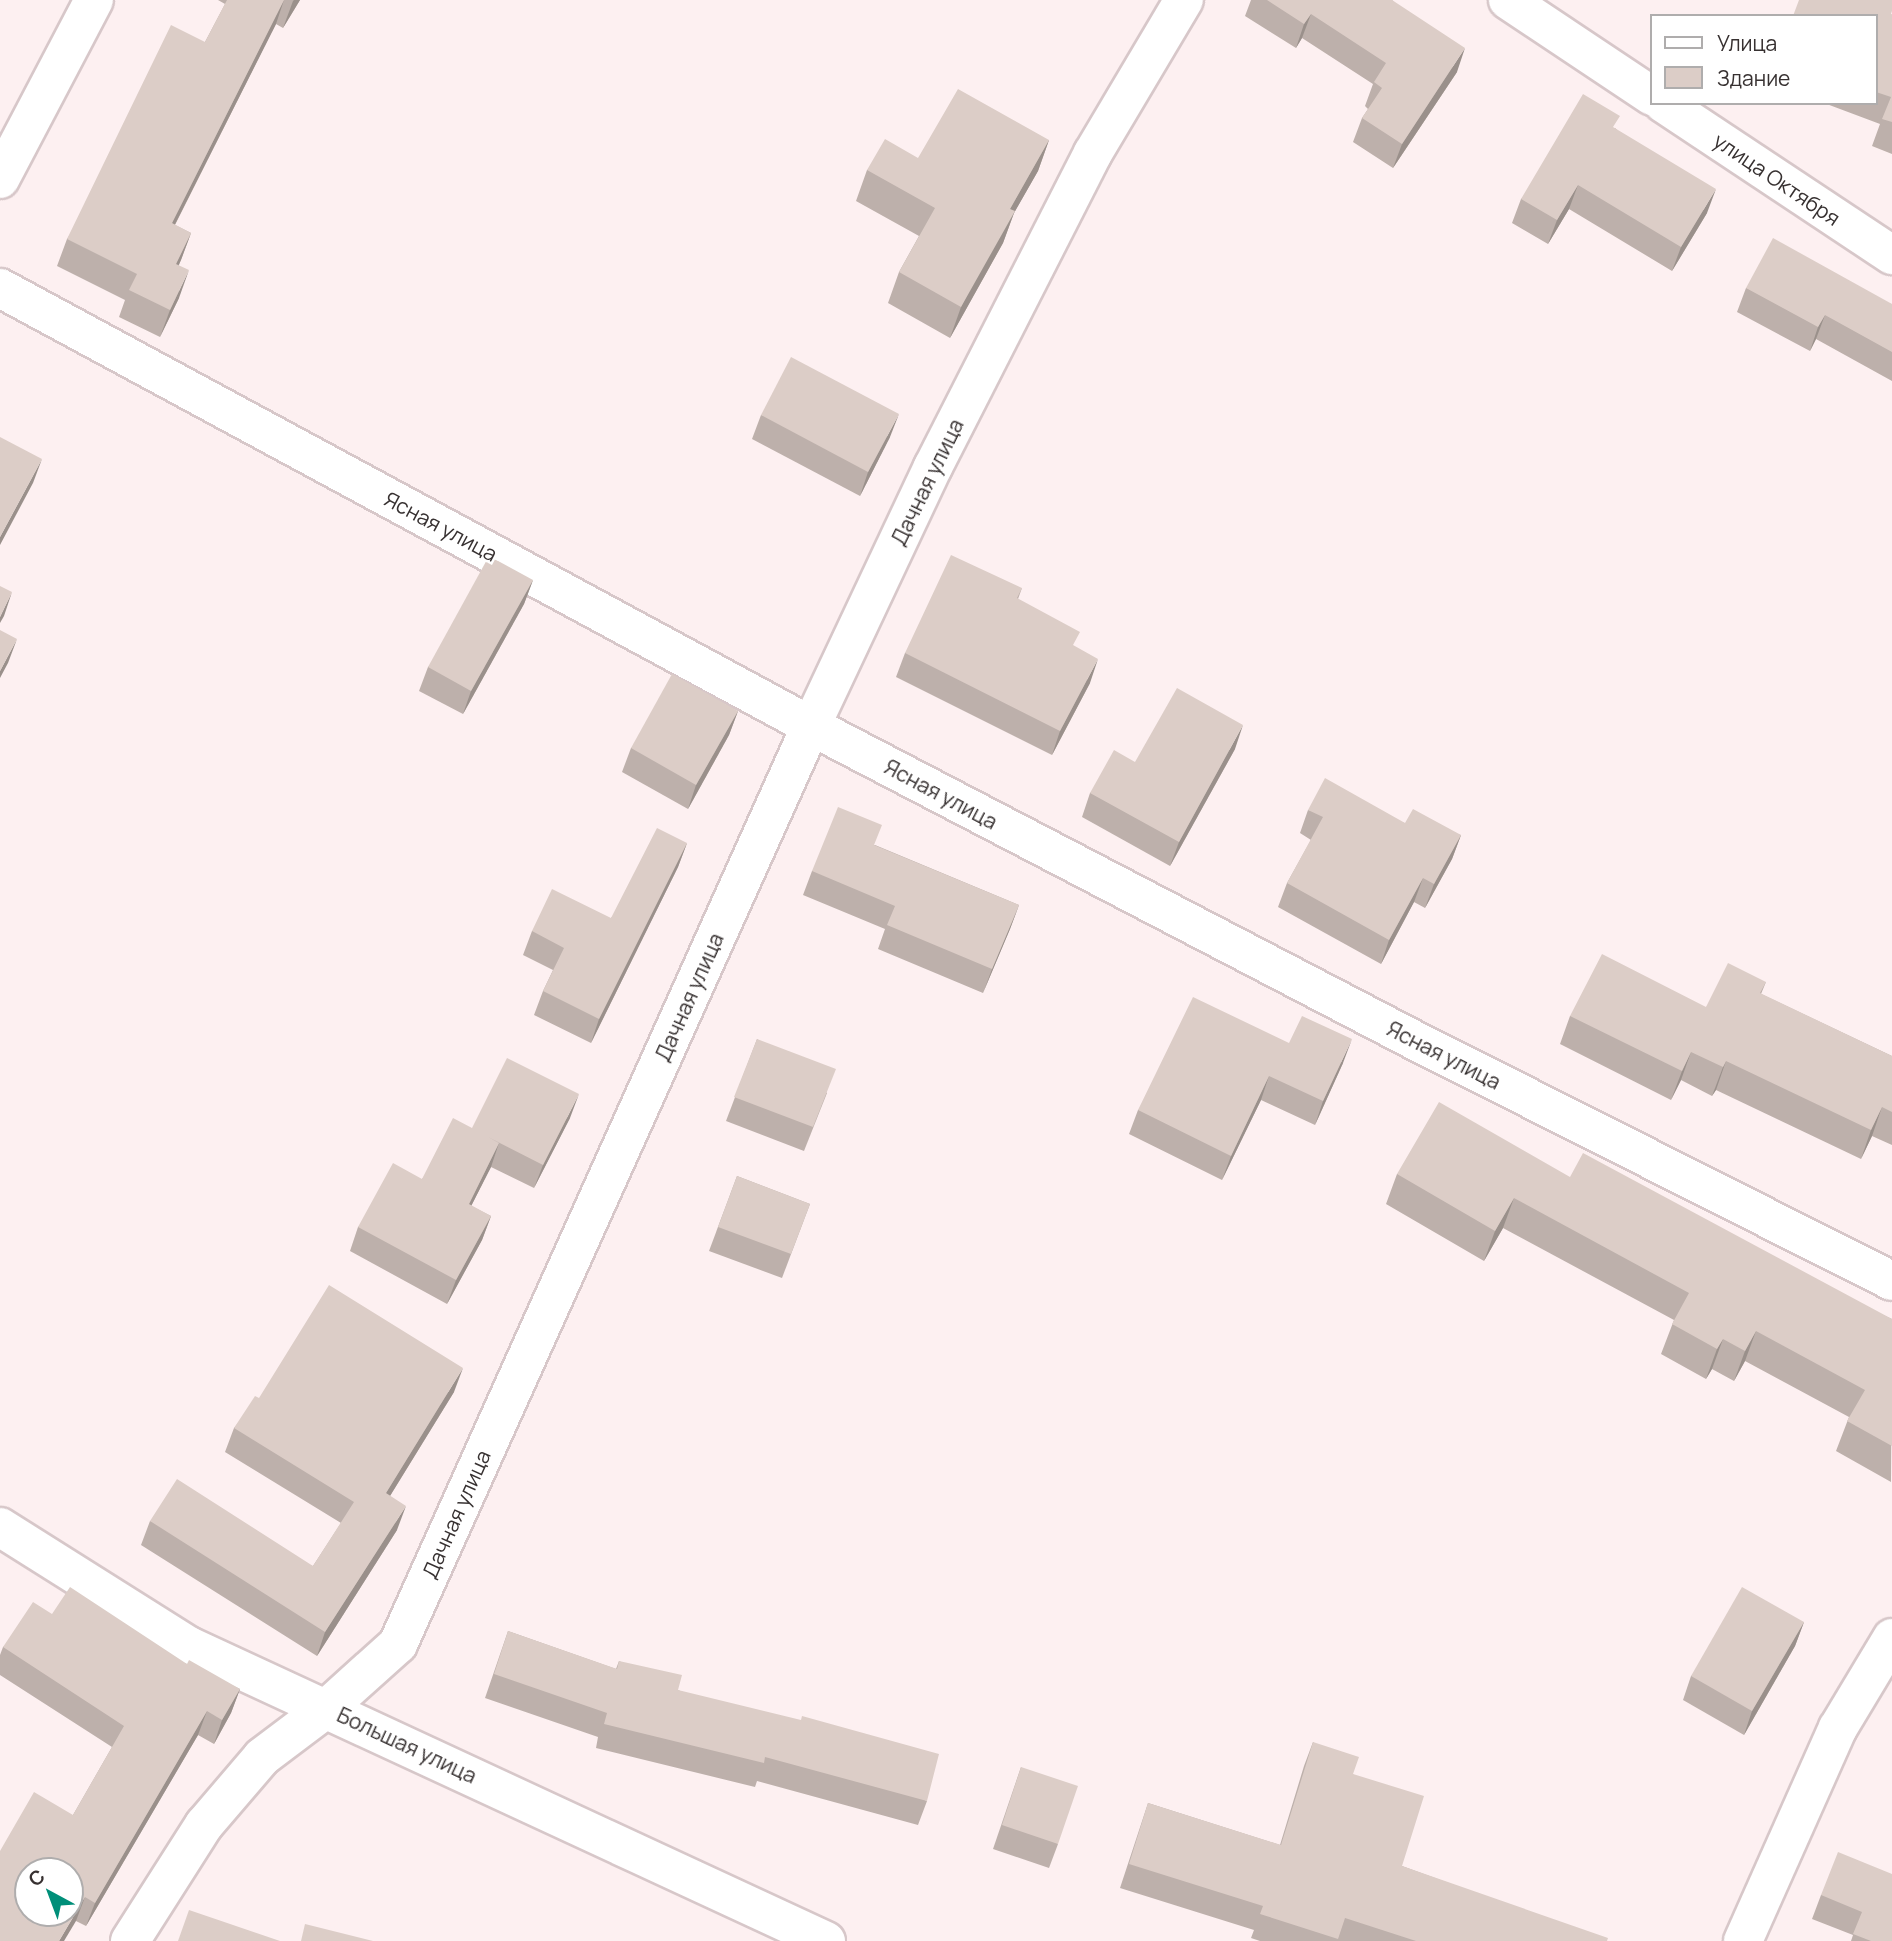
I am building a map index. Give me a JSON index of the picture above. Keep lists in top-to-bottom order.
{
  "streets": {
    "street": [
      "улица Октября",
      "Дачная улица",
      "Ясная улица",
      "Большая улица"
    ]
  },
  "crossings": [
    ["Дачная улица", "Ясная улица"],
    ["Дачная улица", "Большая улица"]
  ],
  "legend": ["Улица", "Здание"],
  "north": "top left"
}
